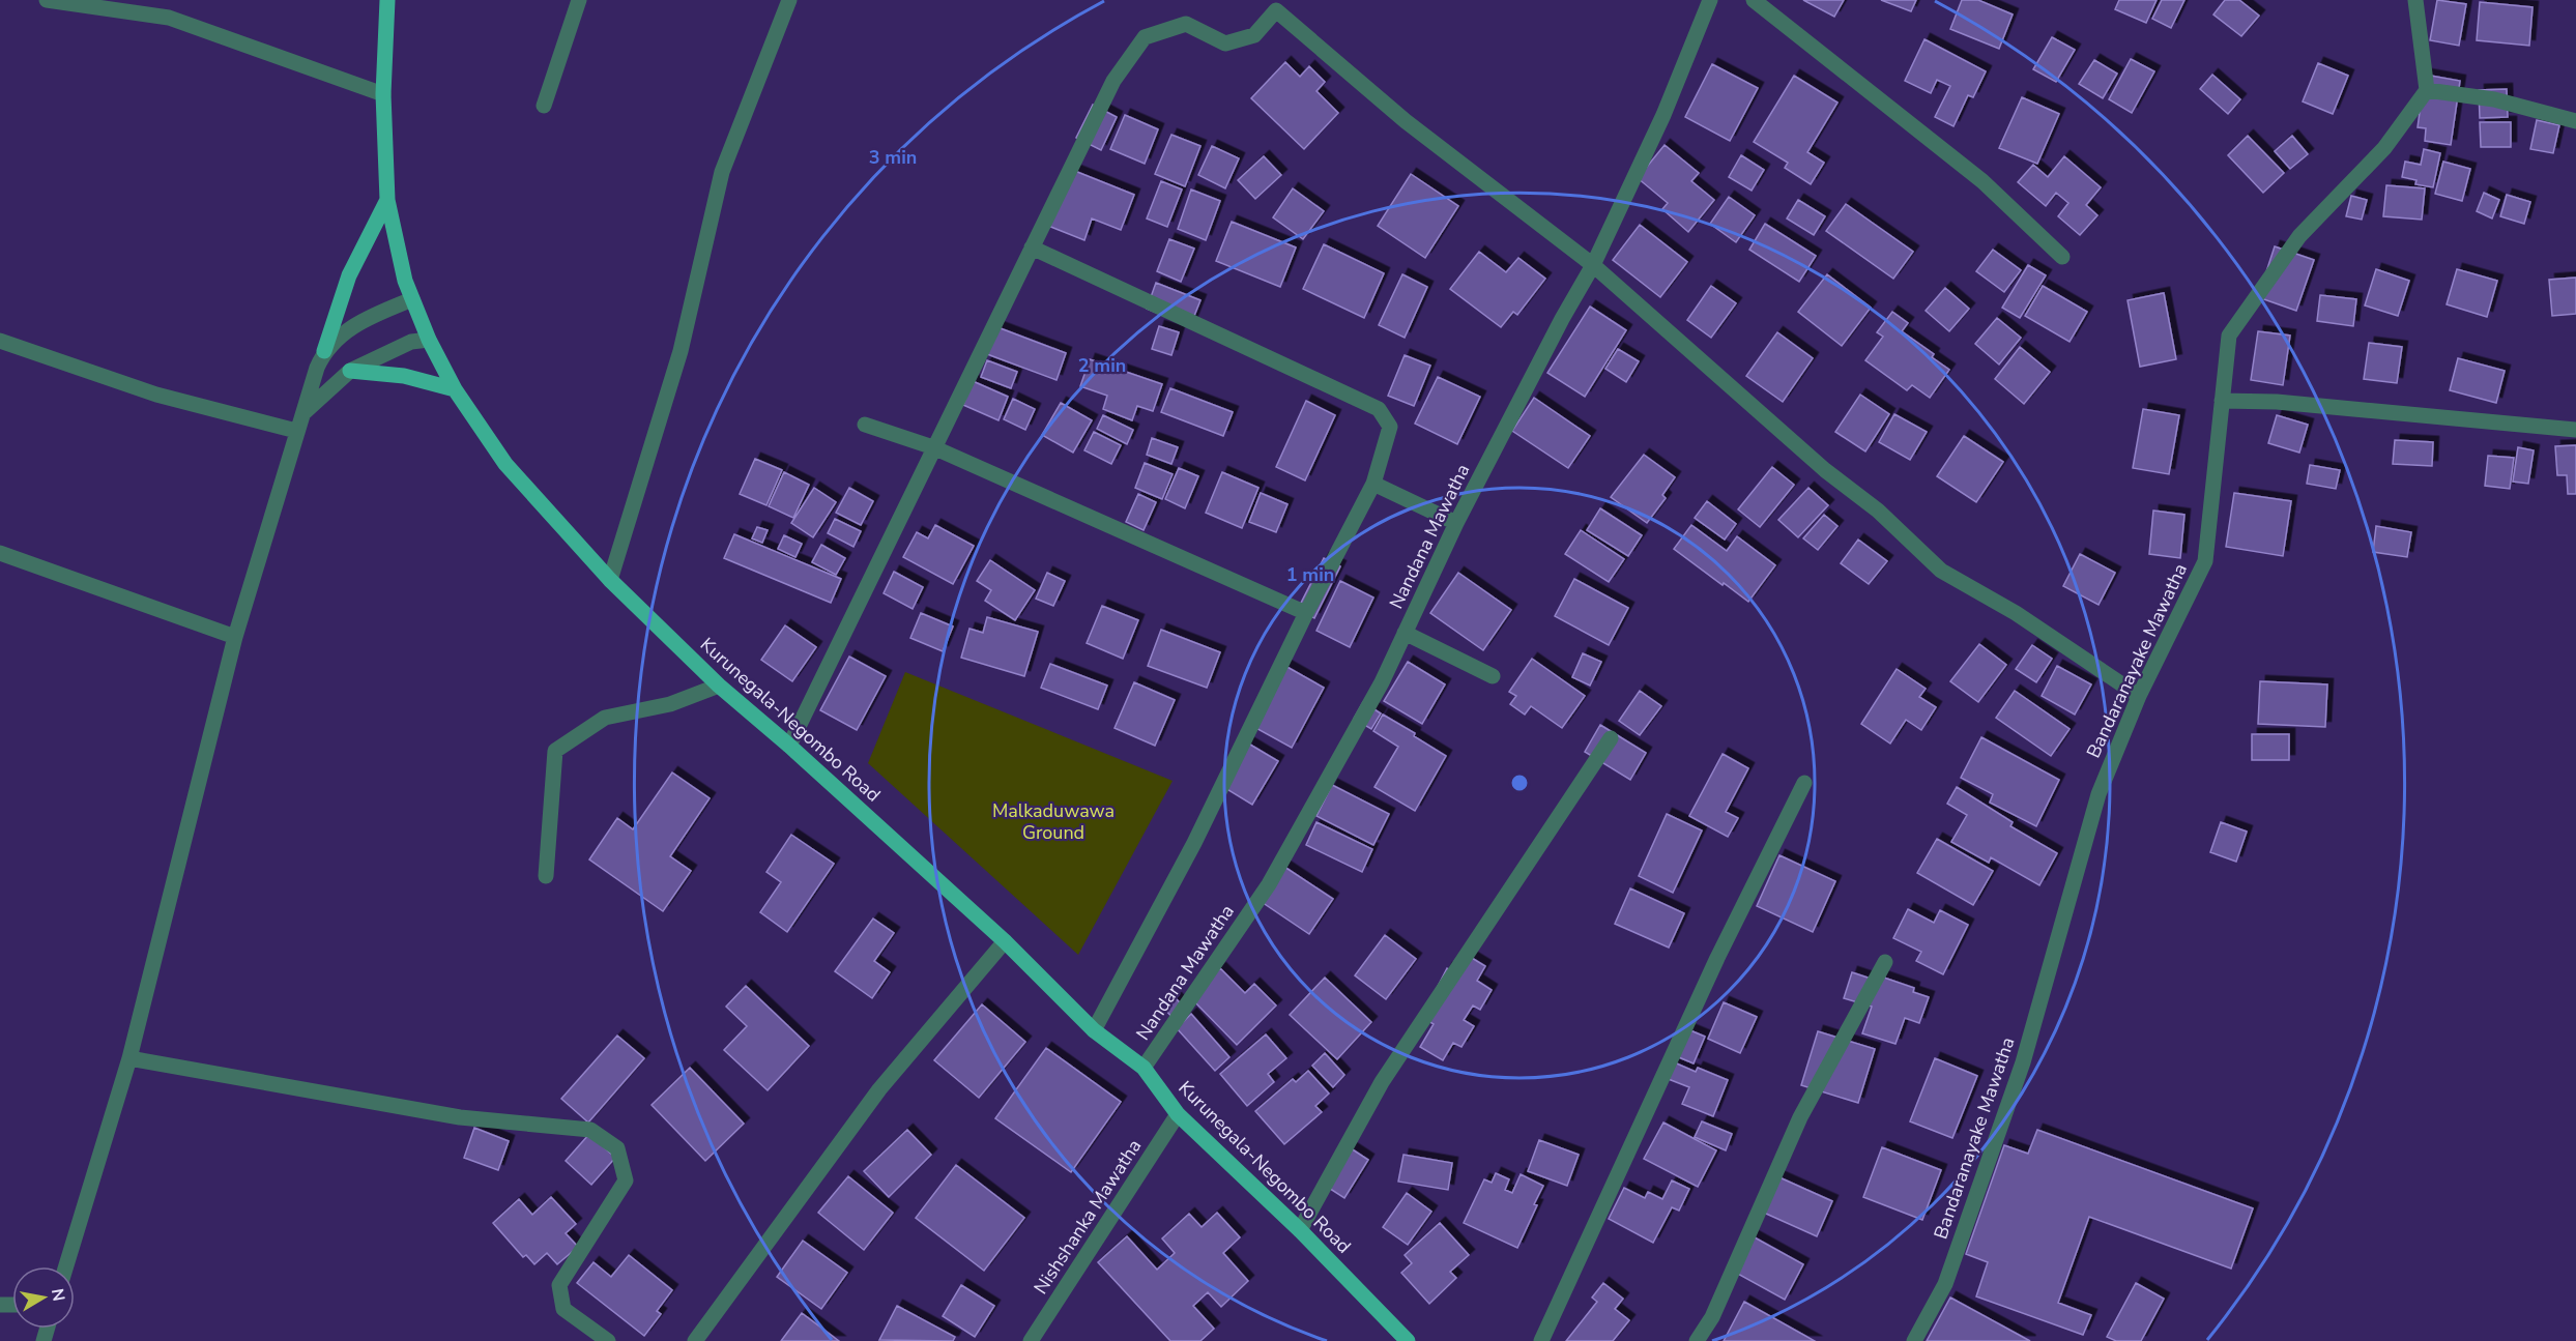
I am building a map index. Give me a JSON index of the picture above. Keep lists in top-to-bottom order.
{
  "streets": {
    "main road": ["Kurunegala-Negombo Road"],
    "street": ["Nandana Mawatha", "Bandaranayake Mawatha", "Nishshanka Mawatha"]
  },
  "crossings": [
    ["Nandana Mawatha", "Kurunegala-Negombo Road"],
    ["Kurunegala-Negombo Road", "Nishshanka Mawatha"]
  ],
  "parks": ["Malkaduwawa Ground"],
  "north": "right",
  "rings": ["3 min", "2 min", "1 min"]
}
